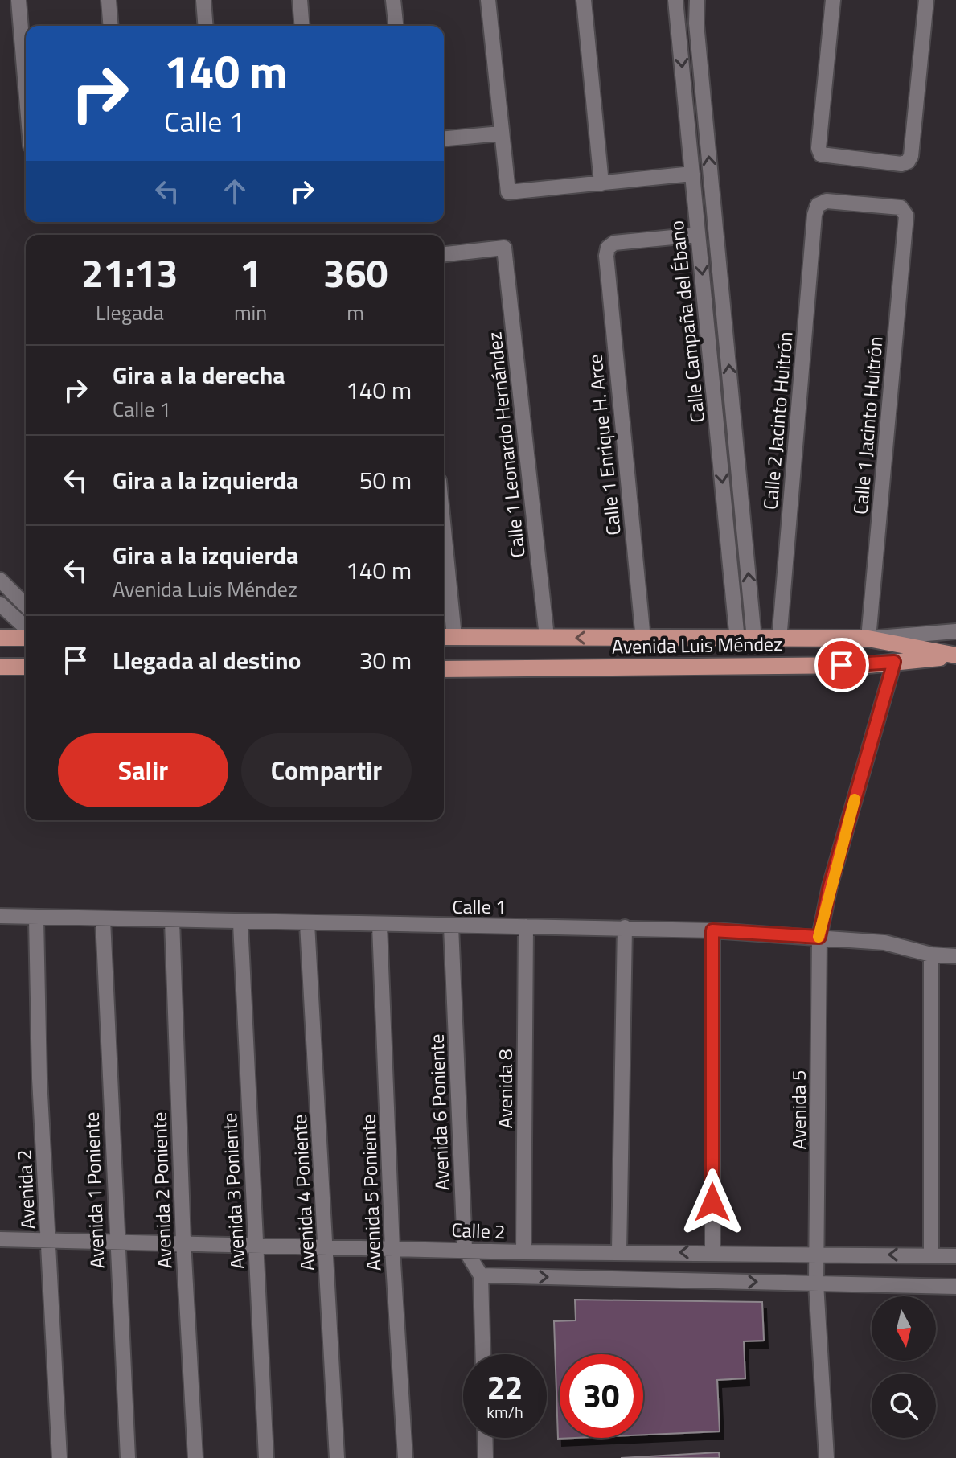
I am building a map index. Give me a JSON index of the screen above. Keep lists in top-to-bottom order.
{
  "streets": {
    "main road": ["Avenida Luis Méndez"],
    "street": [
      "Calle Campaña del Ébano",
      "Calle 2 Jacinto Huitrón",
      "Calle 1 Jacinto Huitrón",
      "Calle 1 Leonardo Hernández",
      "Calle 1 Enrique H. Arce",
      "Calle 1",
      "Avenida 8",
      "Avenida 5",
      "Avenida 6 Poniente",
      "Avenida 2",
      "Avenida 1 Poniente",
      "Avenida 2 Poniente",
      "Avenida 3 Poniente",
      "Avenida 4 Poniente",
      "Avenida 5 Poniente",
      "Calle 2"
    ]
  },
  "crossings": [
    ["Calle Campaña del Ébano", "Calle 1 Enrique H. Arce"],
    ["Calle Campaña del Ébano", "Avenida Luis Méndez"],
    ["Calle 2 Jacinto Huitrón", "Calle 1 Jacinto Huitrón"],
    ["Calle 2 Jacinto Huitrón", "Avenida Luis Méndez"],
    ["Calle 1 Jacinto Huitrón", "Avenida Luis Méndez"],
    ["Calle 1 Leonardo Hernández", "Avenida Luis Méndez"],
    ["Calle 1 Enrique H. Arce", "Avenida Luis Méndez"],
    ["Avenida Luis Méndez", "Avenida 5"],
    ["Calle 1", "Avenida 8"],
    ["Calle 1", "Avenida 5"],
    ["Calle 1", "Avenida 6 Poniente"],
    ["Calle 1", "Avenida 2"],
    ["Calle 1", "Avenida 1 Poniente"],
    ["Calle 1", "Avenida 2 Poniente"],
    ["Calle 1", "Avenida 3 Poniente"],
    ["Calle 1", "Avenida 4 Poniente"],
    ["Calle 1", "Avenida 5 Poniente"],
    ["Avenida 8", "Calle 2"],
    ["Avenida 5", "Calle 2"],
    ["Avenida 6 Poniente", "Calle 2"],
    ["Avenida 2", "Calle 2"],
    ["Avenida 1 Poniente", "Calle 2"],
    ["Avenida 2 Poniente", "Calle 2"],
    ["Avenida 3 Poniente", "Calle 2"],
    ["Avenida 4 Poniente", "Calle 2"],
    ["Avenida 5 Poniente", "Calle 2"]
  ],
  "north": "bottom",
  "page": {
    "turn": ["140 m", "Calle 1"],
    "eta": [
      "21:13",
      "Llegada",
      "1",
      "min",
      "360",
      "m"
    ],
    "list": [
      {
        "name": "Gira a la derecha",
        "note": "Calle 1",
        "value": "140 m"
      },
      {
        "name": "Gira a la izquierda",
        "value": "50 m"
      },
      {
        "name": "Gira a la izquierda",
        "note": "Avenida Luis Méndez",
        "value": "140 m"
      },
      {
        "name": "Llegada al destino",
        "value": "30 m"
      }
    ],
    "buttons": ["Salir", "Compartir"],
    "speed": "22 km/h",
    "limit": "30"
  }
}
